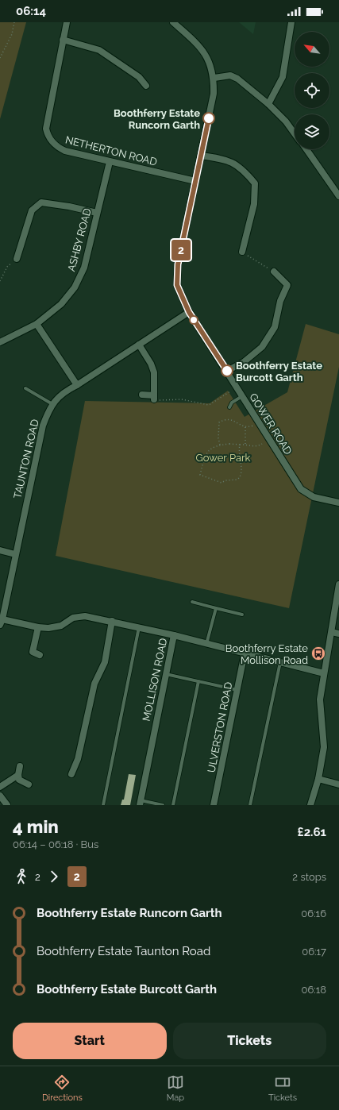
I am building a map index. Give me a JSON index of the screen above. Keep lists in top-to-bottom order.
{
  "streets": {
    "street": [
      "NETHERTON ROAD",
      "ASHBY ROAD",
      "GOWER ROAD",
      "TAUNTON ROAD",
      "MOLLISON ROAD",
      "ULVERSTON ROAD"
    ]
  },
  "crossings": [
    ["NETHERTON ROAD", "ASHBY ROAD"],
    ["NETHERTON ROAD", "GOWER ROAD"],
    ["GOWER ROAD", "TAUNTON ROAD"],
    ["MOLLISON ROAD", "ULVERSTON ROAD"]
  ],
  "parks": ["Gower Park"],
  "places": {
    "other": ["Boothferry Estate Runcorn Garth", "Boothferry Estate Burcott Garth"],
    "bus stop": ["Boothferry Estate Mollison Road"]
  },
  "lines": ["bus line 2"],
  "north": "top left",
  "page": {
    "status": "06:14",
    "on_map": "2",
    "heading": ["4 min", "06:14 – 06:18 · Bus", "£2.61"],
    "legs": ["2", "2", "2 stops"],
    "list": [
      {
        "name": "Boothferry Estate Runcorn Garth",
        "value": "06:16"
      },
      {
        "name": "Boothferry Estate Taunton Road",
        "value": "06:17"
      },
      {
        "name": "Boothferry Estate Burcott Garth",
        "value": "06:18"
      }
    ],
    "buttons": ["Start", "Tickets"],
    "tabs": ["Directions", "Map", "Tickets"]
  }
}
